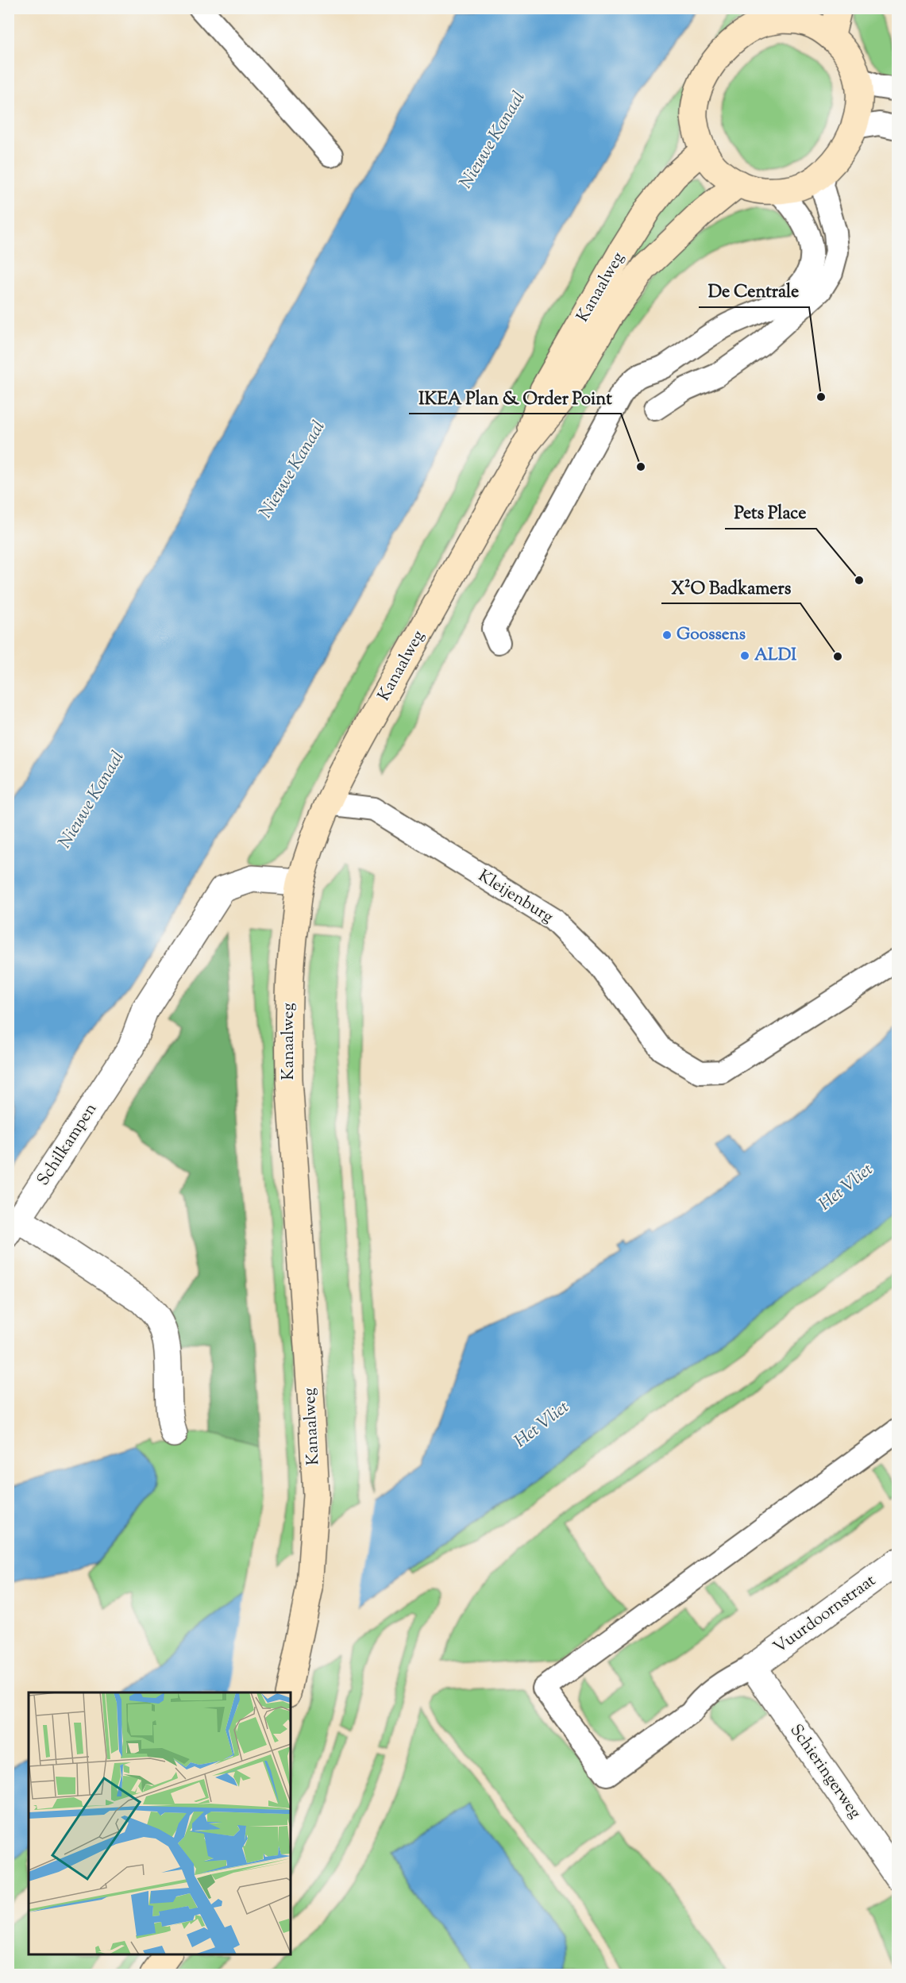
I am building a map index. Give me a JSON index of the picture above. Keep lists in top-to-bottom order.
{
  "streets": {
    "main road": ["Kanaalweg"],
    "street": ["Schilkampen", "Vuurdoornstraat", "Schieringerweg"],
    "lane": ["Kleijenburg"]
  },
  "crossings": [
    ["Kanaalweg", "Kleijenburg"],
    ["Kanaalweg", "Schilkampen"],
    ["Vuurdoornstraat", "Schieringerweg"]
  ],
  "water": ["Nieuwe Kanaal", "Het Vliet"],
  "places": [
    "De Centrale",
    "IKEA Plan & Order Point",
    "Pets Place",
    "Goossens",
    "ALDI",
    "X²O Badkamers"
  ]
}
